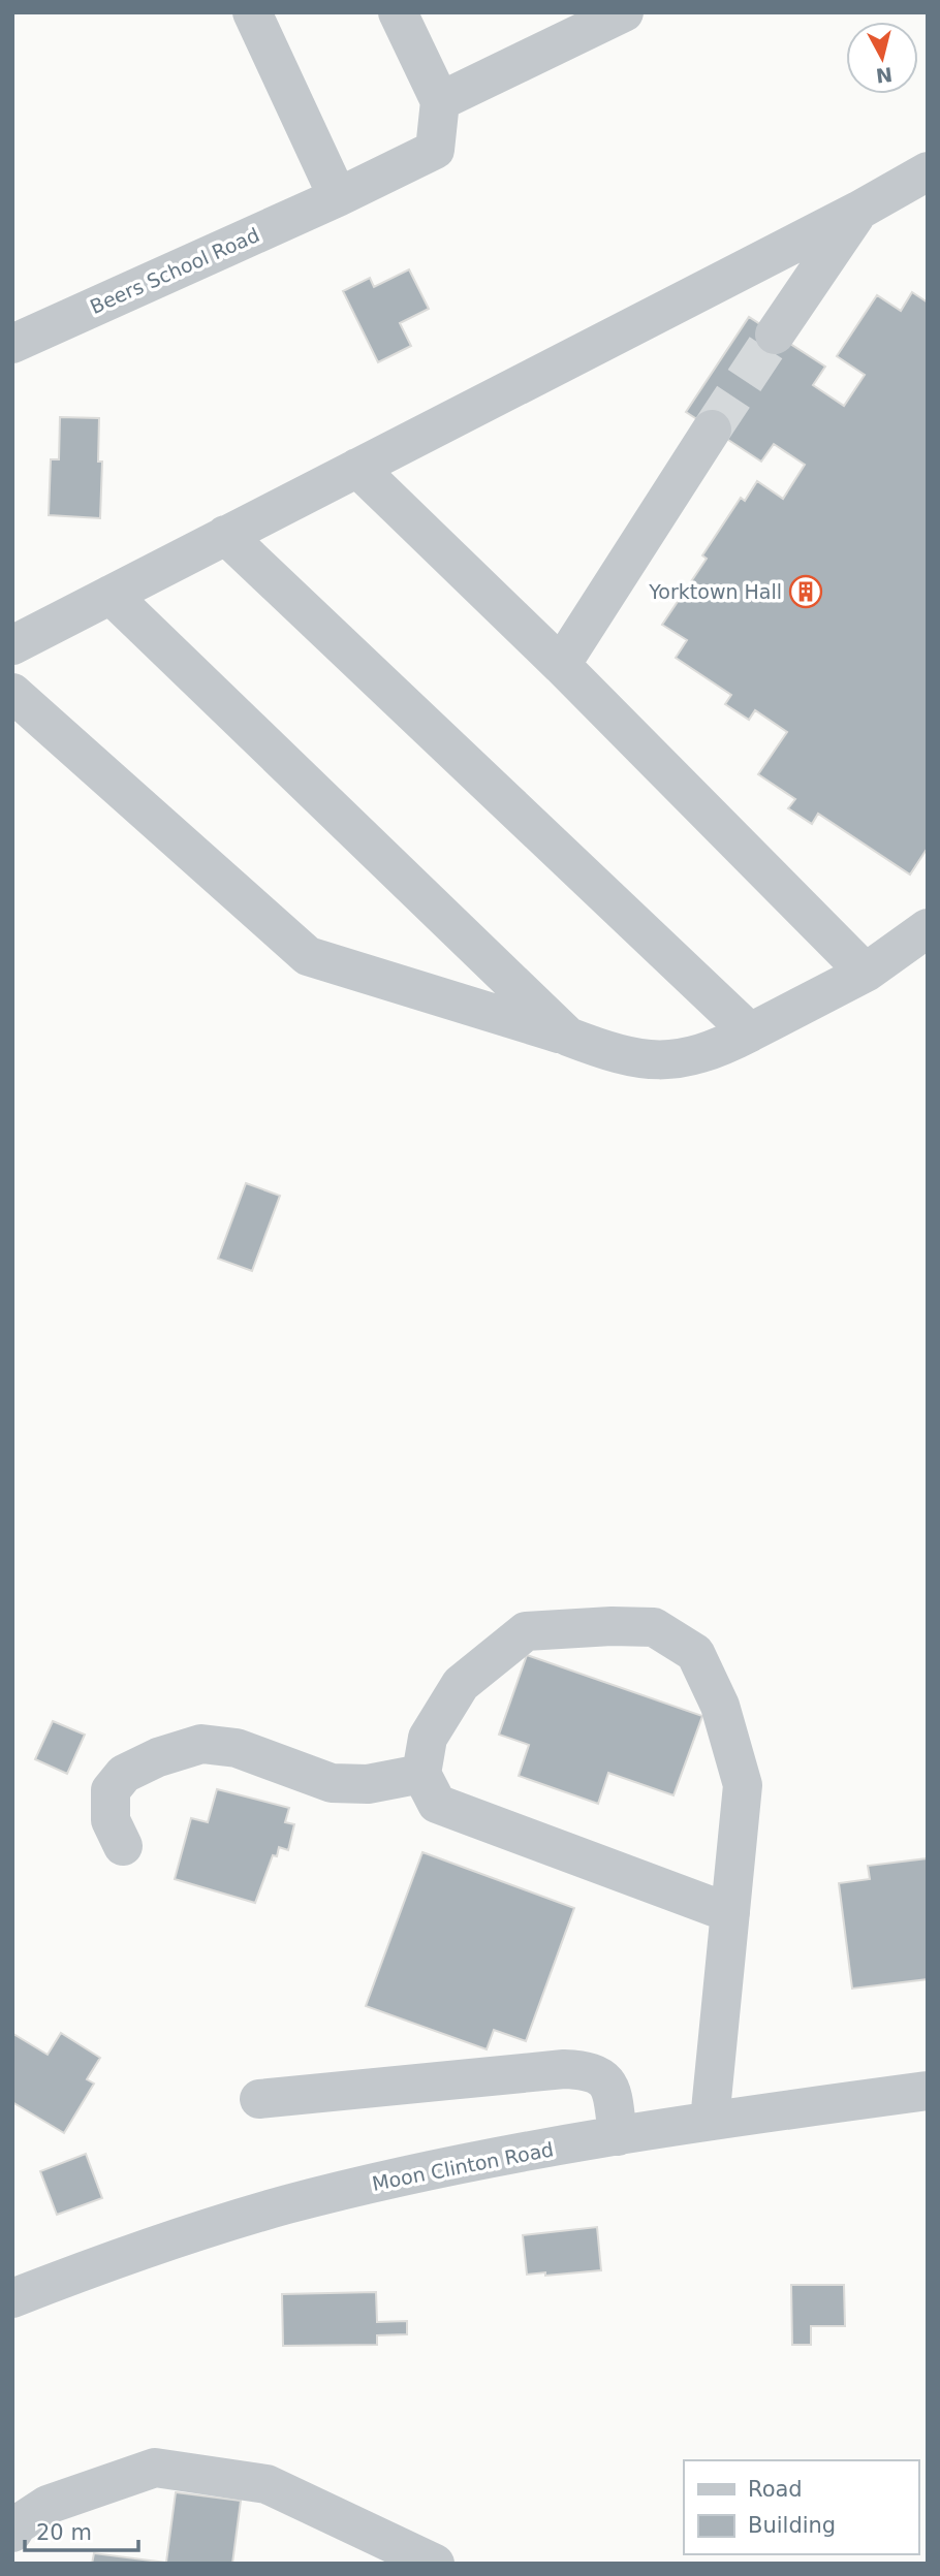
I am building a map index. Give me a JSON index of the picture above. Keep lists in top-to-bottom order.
{
  "streets": {
    "street": ["Beers School Road", "Moon Clinton Road"]
  },
  "places": {
    "building": ["Yorktown Hall"]
  },
  "legend": ["Road", "Building"],
  "scale_bar": "20 m",
  "north": "bottom"
}
